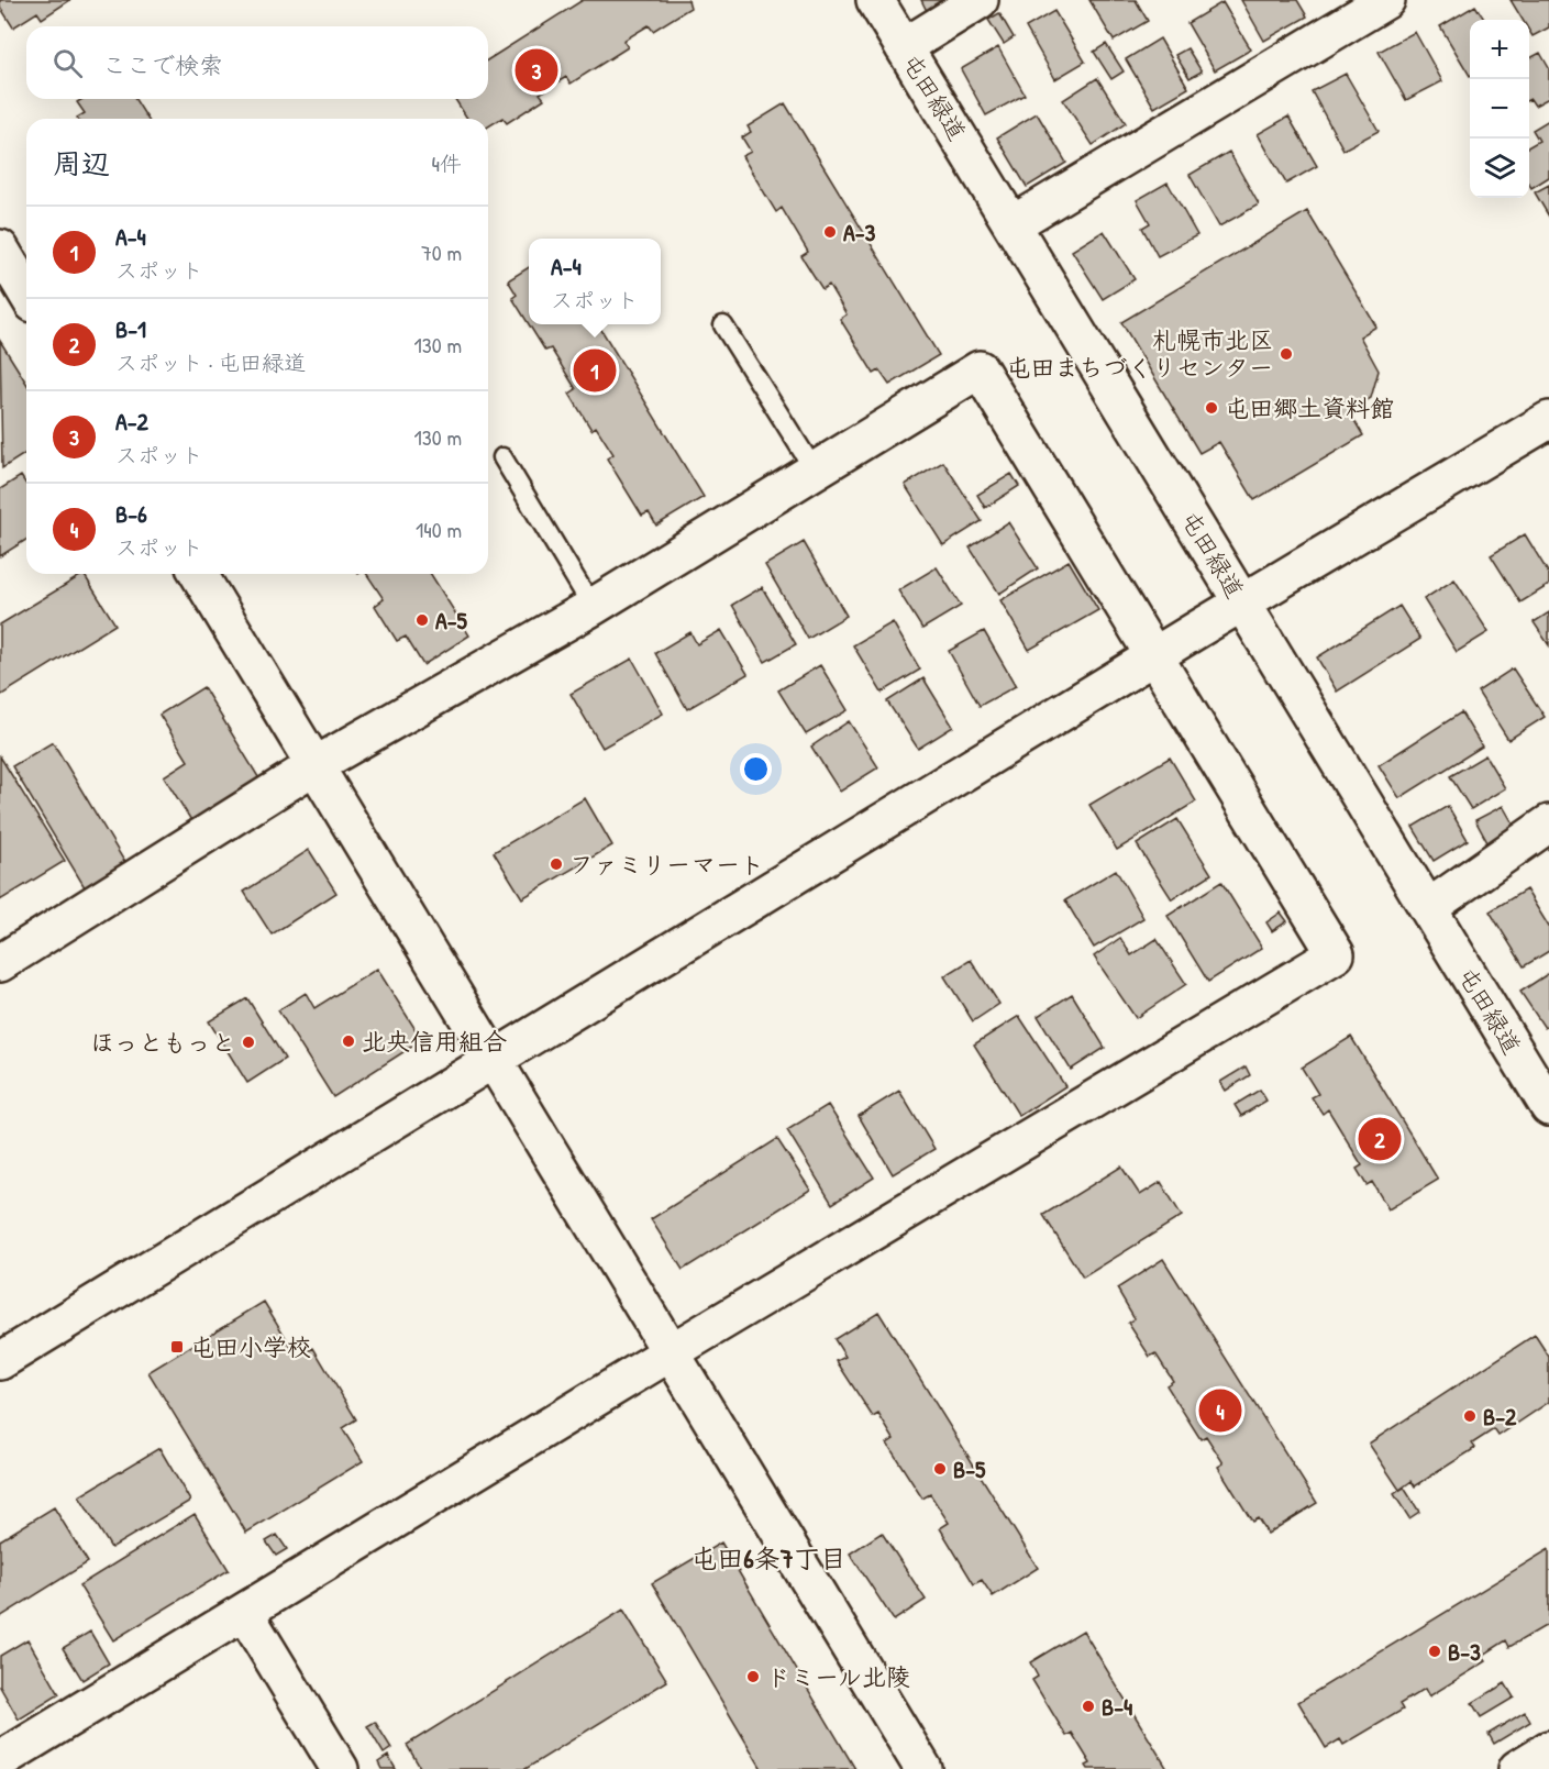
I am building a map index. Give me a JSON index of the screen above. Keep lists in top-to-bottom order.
{
  "streets": {
    "street": ["屯田緑道"]
  },
  "districts": ["屯田6条7丁目"],
  "places": {
    "other": [
      "A-3",
      "札幌市北区 屯田まちづくりセンター",
      "屯田郷土資料館",
      "A-5",
      "ファミリーマート",
      "北央信用組合",
      "ほっともっと",
      "B-2",
      "B-5",
      "B-3",
      "ドミール北陵",
      "B-4"
    ],
    "transit": ["屯田小学校"]
  },
  "page": {
    "map_buttons": ["+", "−"],
    "search": "ここで検索",
    "pins": [
      "3",
      "1",
      "2",
      "4"
    ],
    "heading": ["周辺", "4件"],
    "list": [
      {
        "mark": "1",
        "name": "A-4",
        "note": "スポット",
        "value": "70 m"
      },
      {
        "mark": "2",
        "name": "B-1",
        "note": "スポット · 屯田緑道",
        "value": "130 m"
      },
      {
        "mark": "3",
        "name": "A-2",
        "note": "スポット",
        "value": "130 m"
      },
      {
        "mark": "4",
        "name": "B-6",
        "note": "スポット",
        "value": "140 m"
      }
    ],
    "popup": ["A-4", "スポット"]
  }
}
